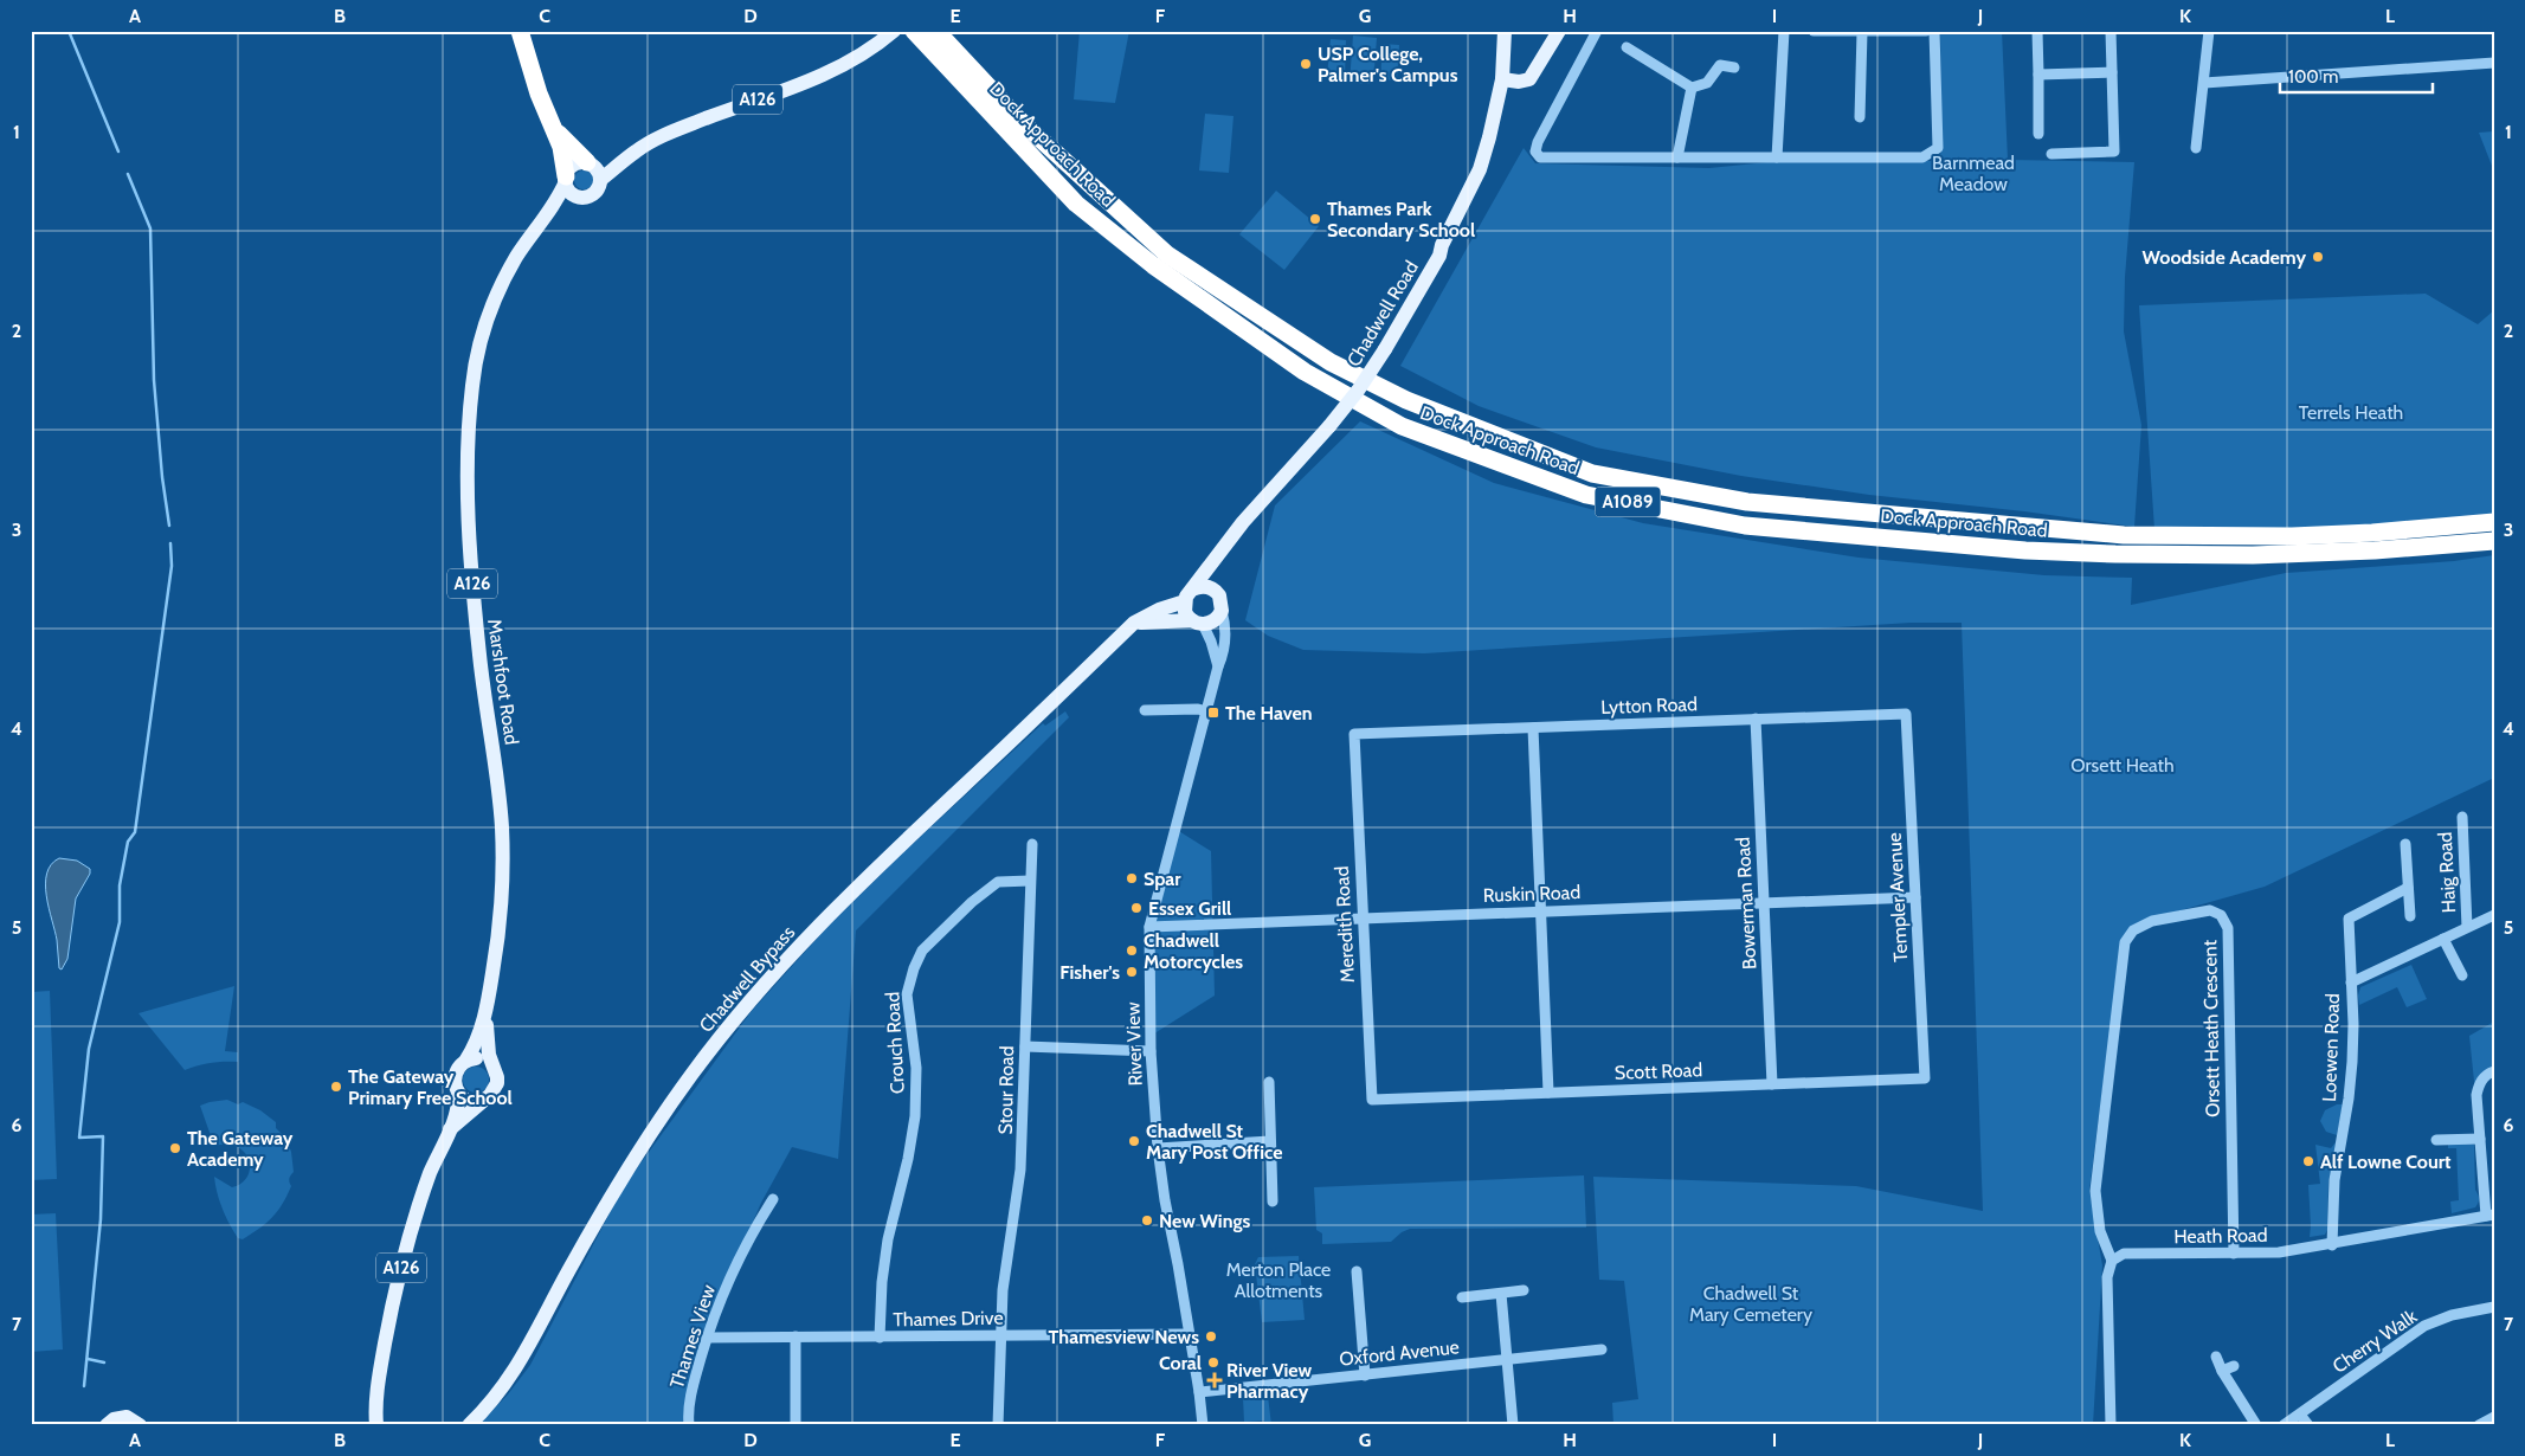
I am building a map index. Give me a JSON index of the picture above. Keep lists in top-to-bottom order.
{
  "streets": {
    "highway": ["Dock Approach Road", "A1089"],
    "main road": [
      "A126",
      "Chadwell Road",
      "Marshfoot Road",
      "Chadwell Bypass"
    ],
    "street": [
      "Lytton Road",
      "Haig Road",
      "Ruskin Road",
      "Templer Avenue",
      "Bowerman Road",
      "Meredith Road",
      "Orsett Heath Crescent",
      "Crouch Road",
      "River View",
      "Loewen Road",
      "Scott Road",
      "Stour Road",
      "Heath Road",
      "Thames Drive",
      "Thames View",
      "Cherry Walk",
      "Oxford Avenue"
    ]
  },
  "crossings": [
    ["A126", "Marshfoot Road"],
    ["Chadwell Road", "Chadwell Bypass"],
    ["Chadwell Road", "River View"],
    ["Lytton Road", "Templer Avenue"],
    ["Lytton Road", "Bowerman Road"],
    ["Lytton Road", "Meredith Road"],
    ["Haig Road", "Loewen Road"],
    ["Ruskin Road", "Templer Avenue"],
    ["Ruskin Road", "Bowerman Road"],
    ["Ruskin Road", "Meredith Road"],
    ["Ruskin Road", "River View"],
    ["Templer Avenue", "Scott Road"],
    ["Bowerman Road", "Scott Road"],
    ["Meredith Road", "Scott Road"],
    ["Chadwell Bypass", "River View"],
    ["Orsett Heath Crescent", "Heath Road"],
    ["Crouch Road", "Stour Road"],
    ["Crouch Road", "Thames Drive"],
    ["River View", "Thames Drive"],
    ["River View", "Oxford Avenue"],
    ["Loewen Road", "Heath Road"],
    ["Stour Road", "Thames Drive"],
    ["Thames Drive", "Thames View"]
  ],
  "parks": [
    "Barnmead Meadow",
    "Terrels Heath",
    "Orsett Heath",
    "Merton Place Allotments",
    "Chadwell St Mary Cemetery"
  ],
  "places": {
    "other": [
      "USP College, Palmer's Campus",
      "Thames Park Secondary School",
      "Woodside Academy",
      "Spar",
      "Essex Grill",
      "Chadwell Motorcycles",
      "Fisher's",
      "The Gateway Primary Free School",
      "Chadwell St Mary Post Office",
      "The Gateway Academy",
      "Alf Lowne Court",
      "New Wings",
      "Thamesview News",
      "Coral"
    ],
    "transit": ["The Haven"],
    "health": ["River View Pharmacy"]
  },
  "scale_bar": "100 m",
  "grid": {
    "columns": [
      "A",
      "B",
      "C",
      "D",
      "E",
      "F",
      "G",
      "H",
      "I",
      "J",
      "K",
      "L"
    ],
    "rows": [
      "1",
      "2",
      "3",
      "4",
      "5",
      "6",
      "7"
    ]
  }
}
